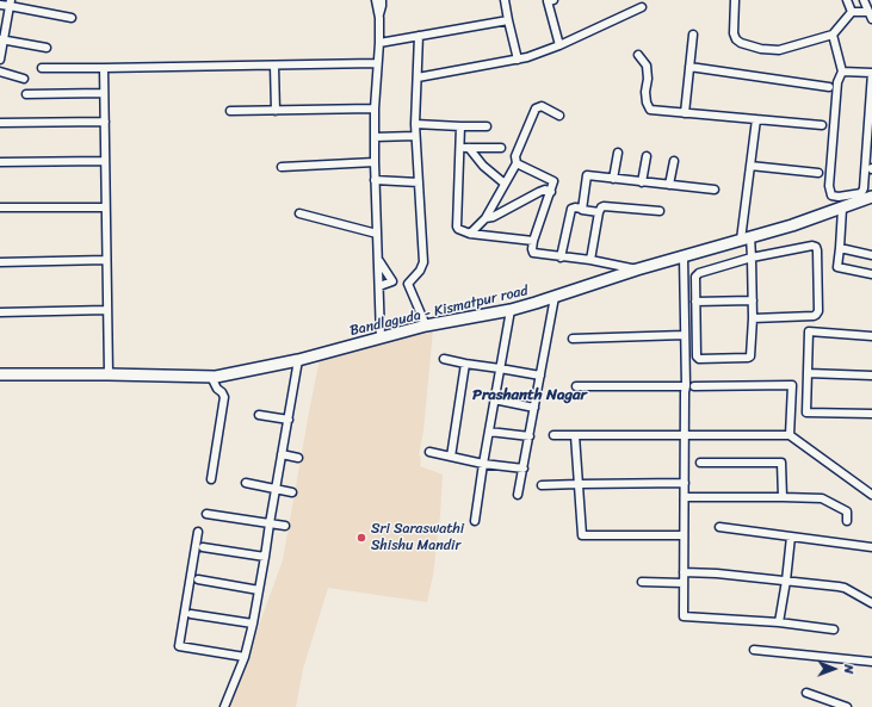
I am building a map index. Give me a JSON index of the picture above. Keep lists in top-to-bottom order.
{
  "streets": {
    "street": ["Bandlaguda - Kismatpur road"]
  },
  "districts": ["Prashanth Nagar"],
  "places": ["Sri Saraswathi Shishu Mandir"],
  "north": "right"
}
